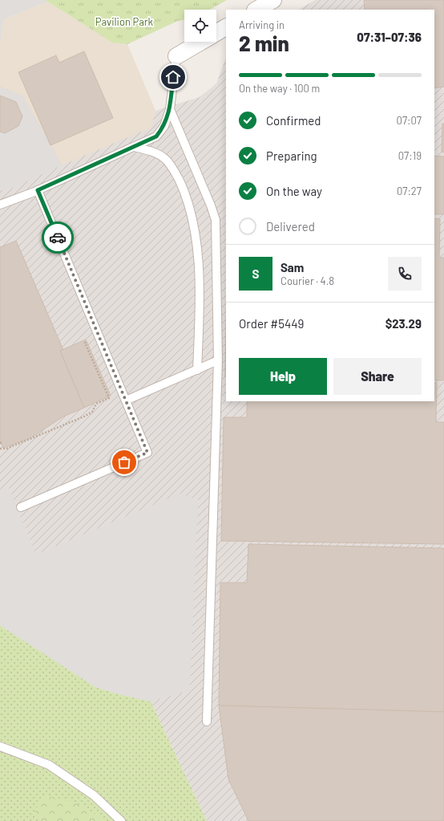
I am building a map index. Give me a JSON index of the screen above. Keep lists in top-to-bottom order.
{
  "parks": ["Pavilion Park"],
  "page": {
    "heading": ["2 min", "Arriving in", "07:31–07:36"],
    "panel": [
      "Sam",
      "Courier · 4.8",
      "Order #5449",
      "$23.29"
    ],
    "bar": "On the way · 100 m",
    "list": [
      ["Confirmed", "07:07"],
      ["Preparing", "07:19"],
      ["On the way", "07:27"],
      "Delivered"
    ],
    "round": "S",
    "buttons": ["Help", "Share"]
  }
}
